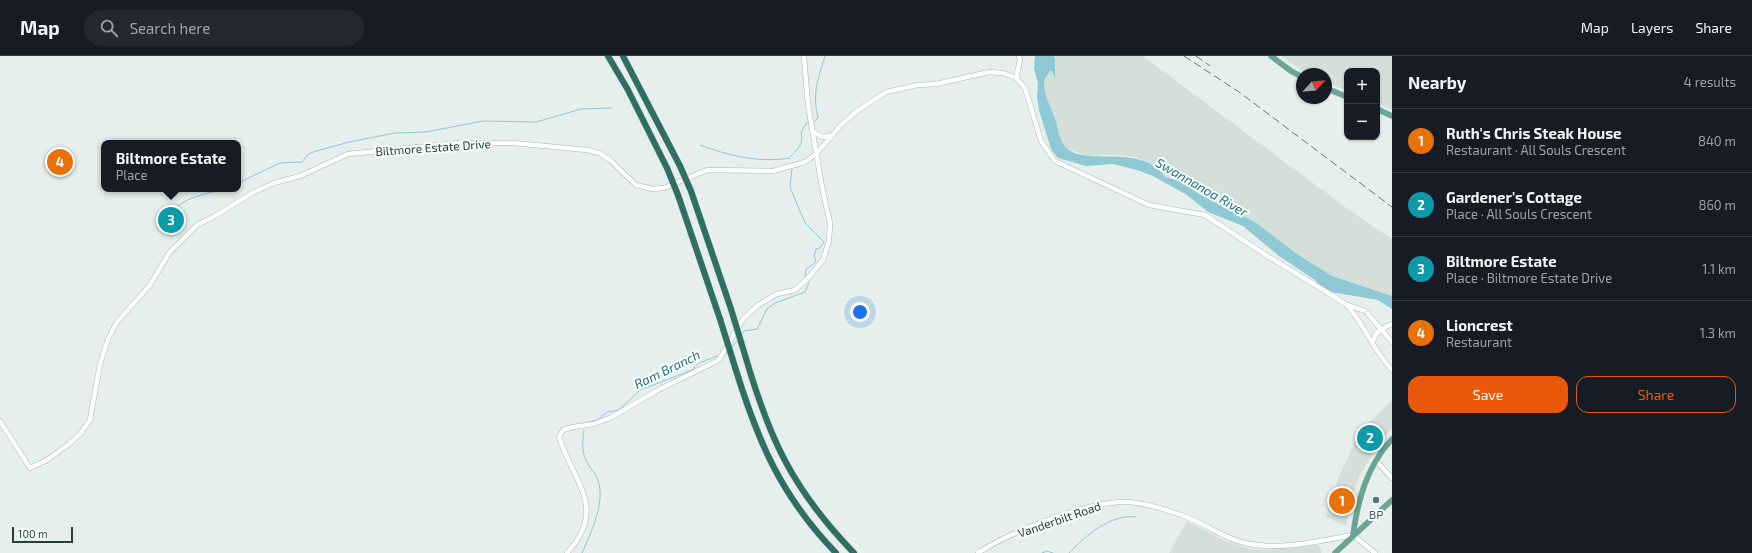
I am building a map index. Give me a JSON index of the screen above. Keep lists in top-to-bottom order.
{
  "streets": {
    "street": ["Biltmore Estate Drive", "Vanderbilt Road"]
  },
  "water": ["Swannanoa River", "Ram Branch"],
  "places": ["BP"],
  "scale_bar": "100 m",
  "north": "top right",
  "page": {
    "header": "Map",
    "search": "Search here",
    "nav": ["Map", "Layers", "Share"],
    "heading": ["Nearby", "4 results"],
    "map_buttons": ["+", "−"],
    "list": [
      {
        "mark": "1",
        "name": "Ruth's Chris Steak House",
        "note": "Restaurant · All Souls Crescent",
        "value": "840 m"
      },
      {
        "mark": "2",
        "name": "Gardener's Cottage",
        "note": "Place · All Souls Crescent",
        "value": "860 m"
      },
      {
        "mark": "3",
        "name": "Biltmore Estate",
        "note": "Place · Biltmore Estate Drive",
        "value": "1.1 km"
      },
      {
        "mark": "4",
        "name": "Lioncrest",
        "note": "Restaurant",
        "value": "1.3 km"
      }
    ],
    "popup": ["Biltmore Estate", "Place"],
    "pins": [
      "4",
      "3",
      "2",
      "1"
    ],
    "buttons": ["Save", "Share"],
    "scale": "100 m"
  }
}
